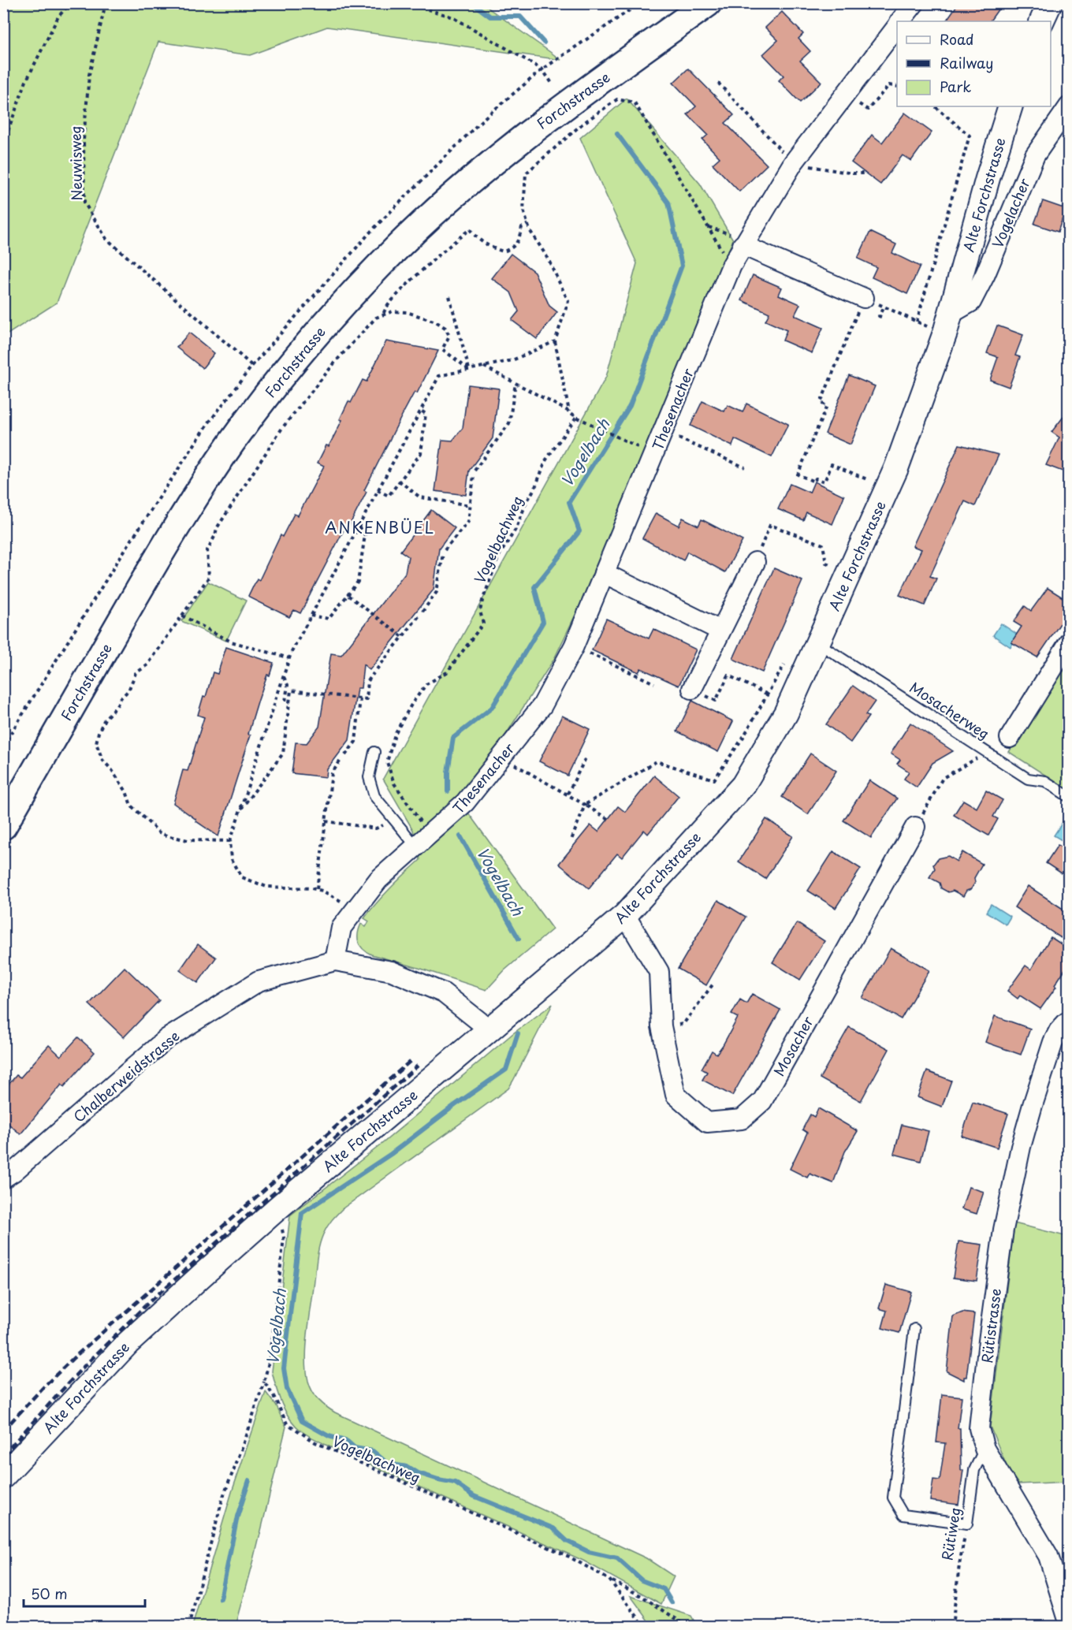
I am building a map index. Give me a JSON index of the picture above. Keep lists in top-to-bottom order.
{
  "streets": {
    "highway": ["Forchstrasse"],
    "street": [
      "Alte Forchstrasse",
      "Vogelacher",
      "Thesenacher",
      "Mosacher",
      "Chalberweidstrasse",
      "Rütistrasse"
    ],
    "lane": ["Mosacherweg", "Rütiweg"],
    "path": ["Neuwisweg", "Vogelbachweg"]
  },
  "crossings": [
    ["Alte Forchstrasse", "Vogelacher"],
    ["Alte Forchstrasse", "Mosacherweg"],
    ["Alte Forchstrasse", "Mosacher"],
    ["Alte Forchstrasse", "Chalberweidstrasse"],
    ["Thesenacher", "Vogelbachweg"],
    ["Thesenacher", "Chalberweidstrasse"],
    ["Rütistrasse", "Rütiweg"]
  ],
  "districts": ["ANKENBÜEL"],
  "water": ["Vogelbach"],
  "legend": ["Road", "Railway", "Park"],
  "scale_bar": "50 m"
}
